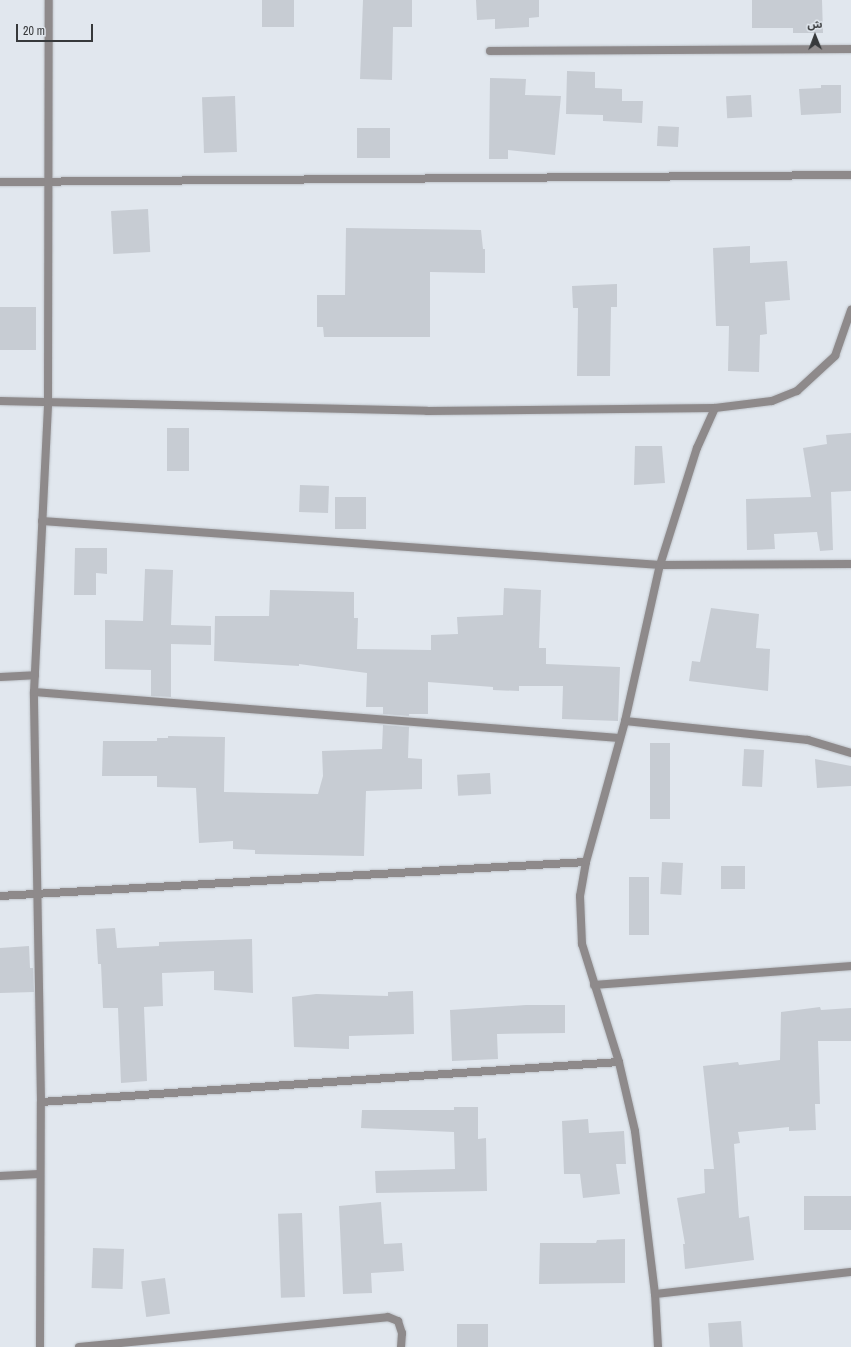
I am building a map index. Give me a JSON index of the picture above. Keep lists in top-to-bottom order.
{
  "scale_bar": "20 m",
  "north": "top"
}
